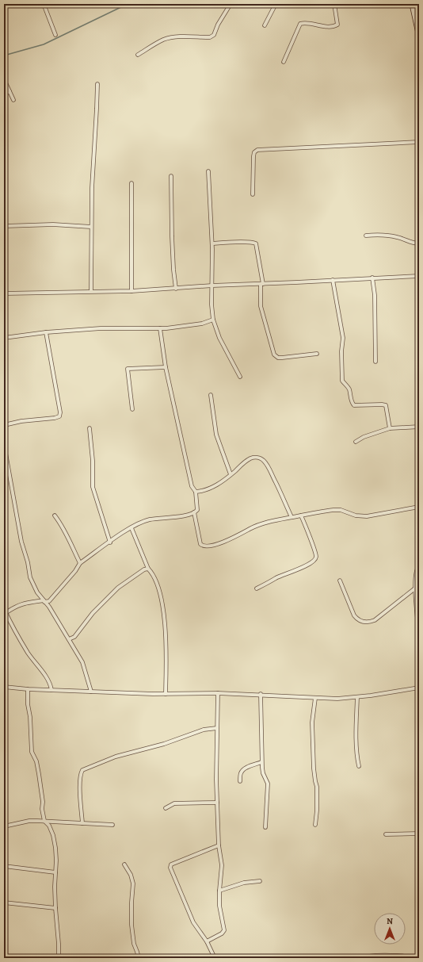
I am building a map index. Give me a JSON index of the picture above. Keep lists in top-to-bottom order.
{
  "north": "top"
}
